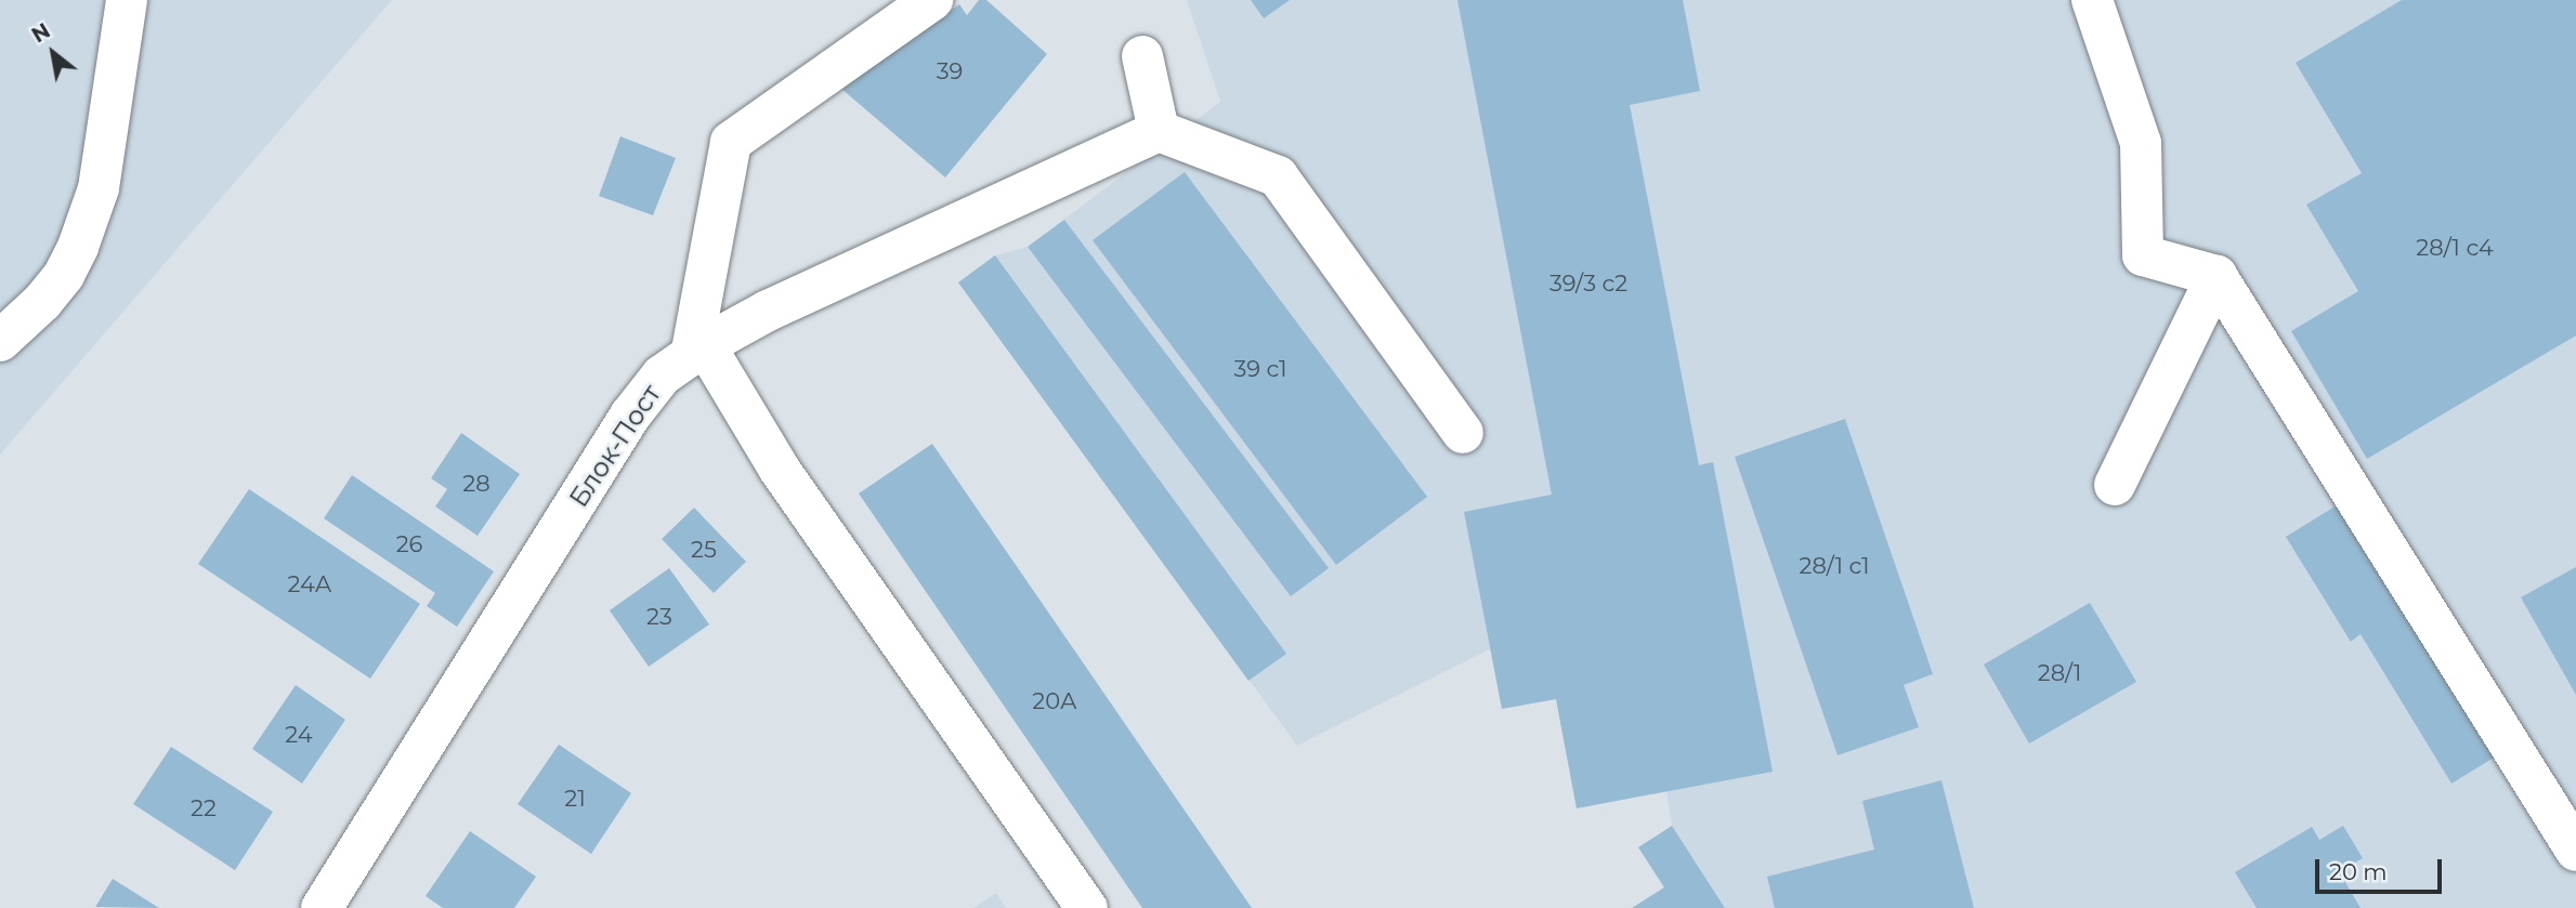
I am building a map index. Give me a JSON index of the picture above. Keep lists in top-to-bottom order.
{
  "streets": {
    "street": ["Блок-Пост"]
  },
  "house_numbers": [
    "39",
    "28/1 с4",
    "39/3 с2",
    "39 с1",
    "28",
    "26",
    "25",
    "28/1 с1",
    "24А",
    "23",
    "28/1",
    "20А",
    "24",
    "21",
    "22"
  ],
  "scale_bar": "20 m",
  "north": "top left"
}
